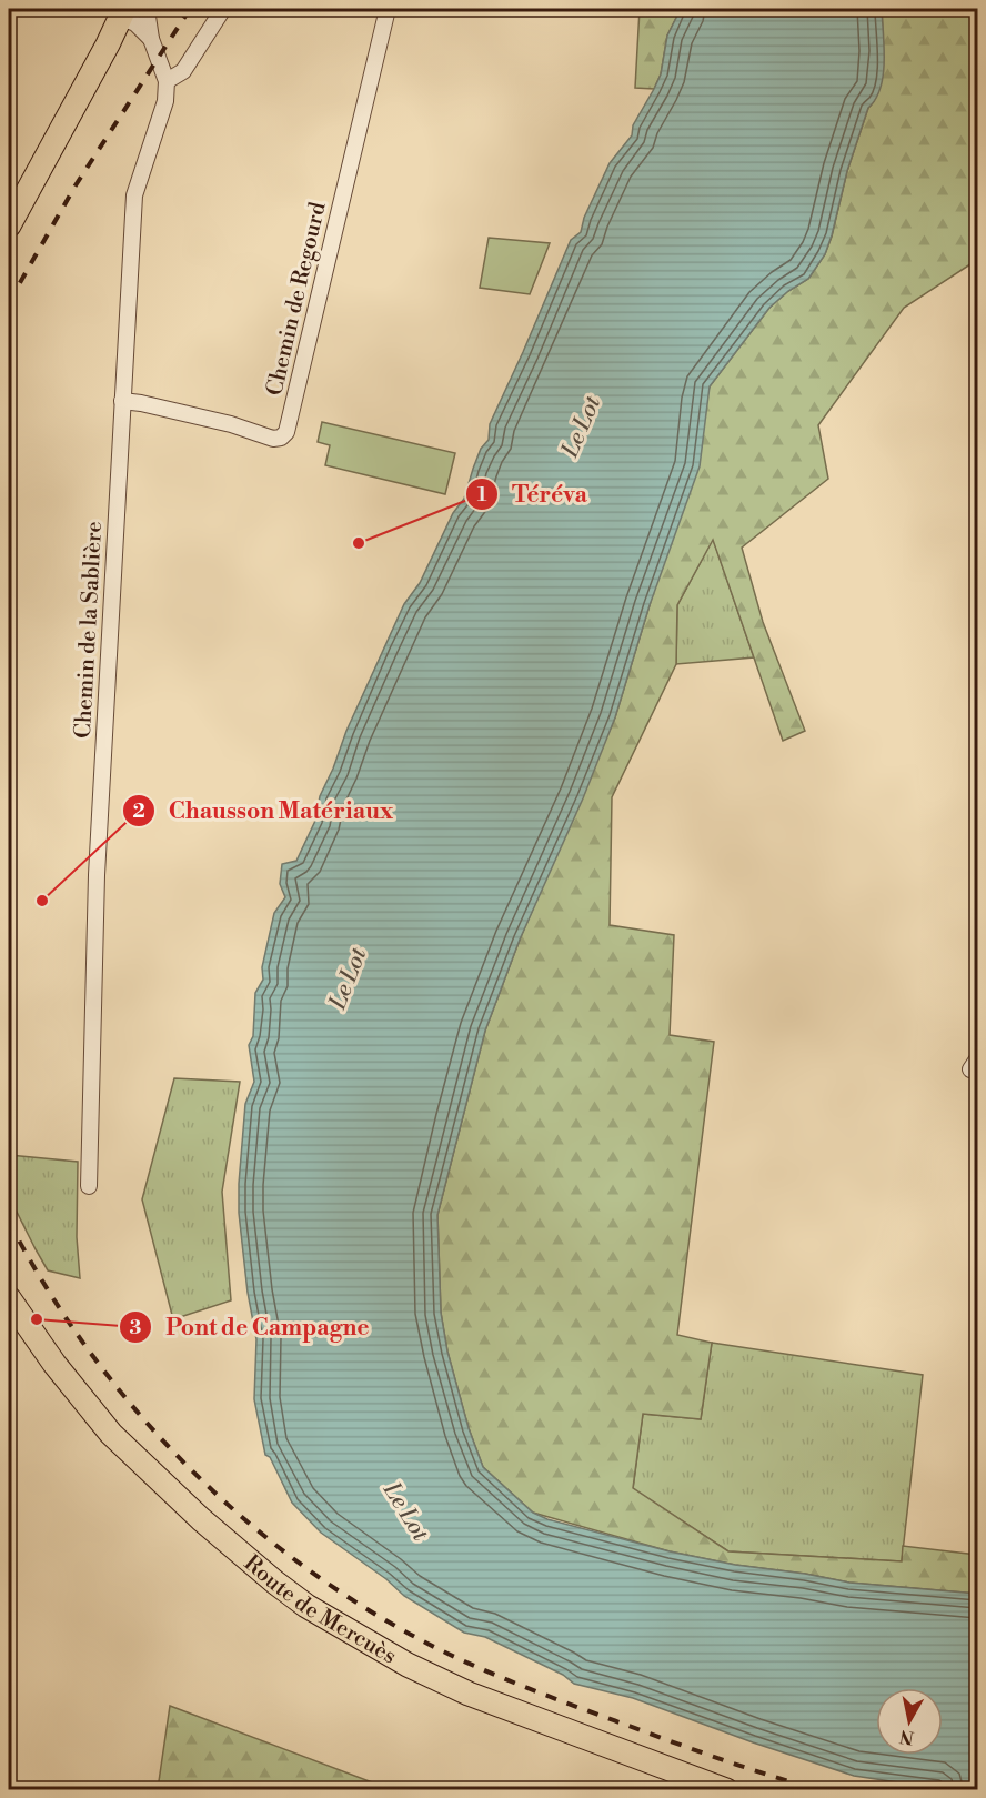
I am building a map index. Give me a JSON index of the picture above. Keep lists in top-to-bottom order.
{
  "streets": {
    "main road": ["Route de Mercuès"],
    "street": ["Chemin de Regourd", "Chemin de la Sablière"]
  },
  "crossings": [
    ["Chemin de Regourd", "Chemin de la Sablière"]
  ],
  "water": ["Le Lot"],
  "places": ["Téréva", "Chausson Matériaux", "Pont de Campagne"],
  "north": "bottom"
}
